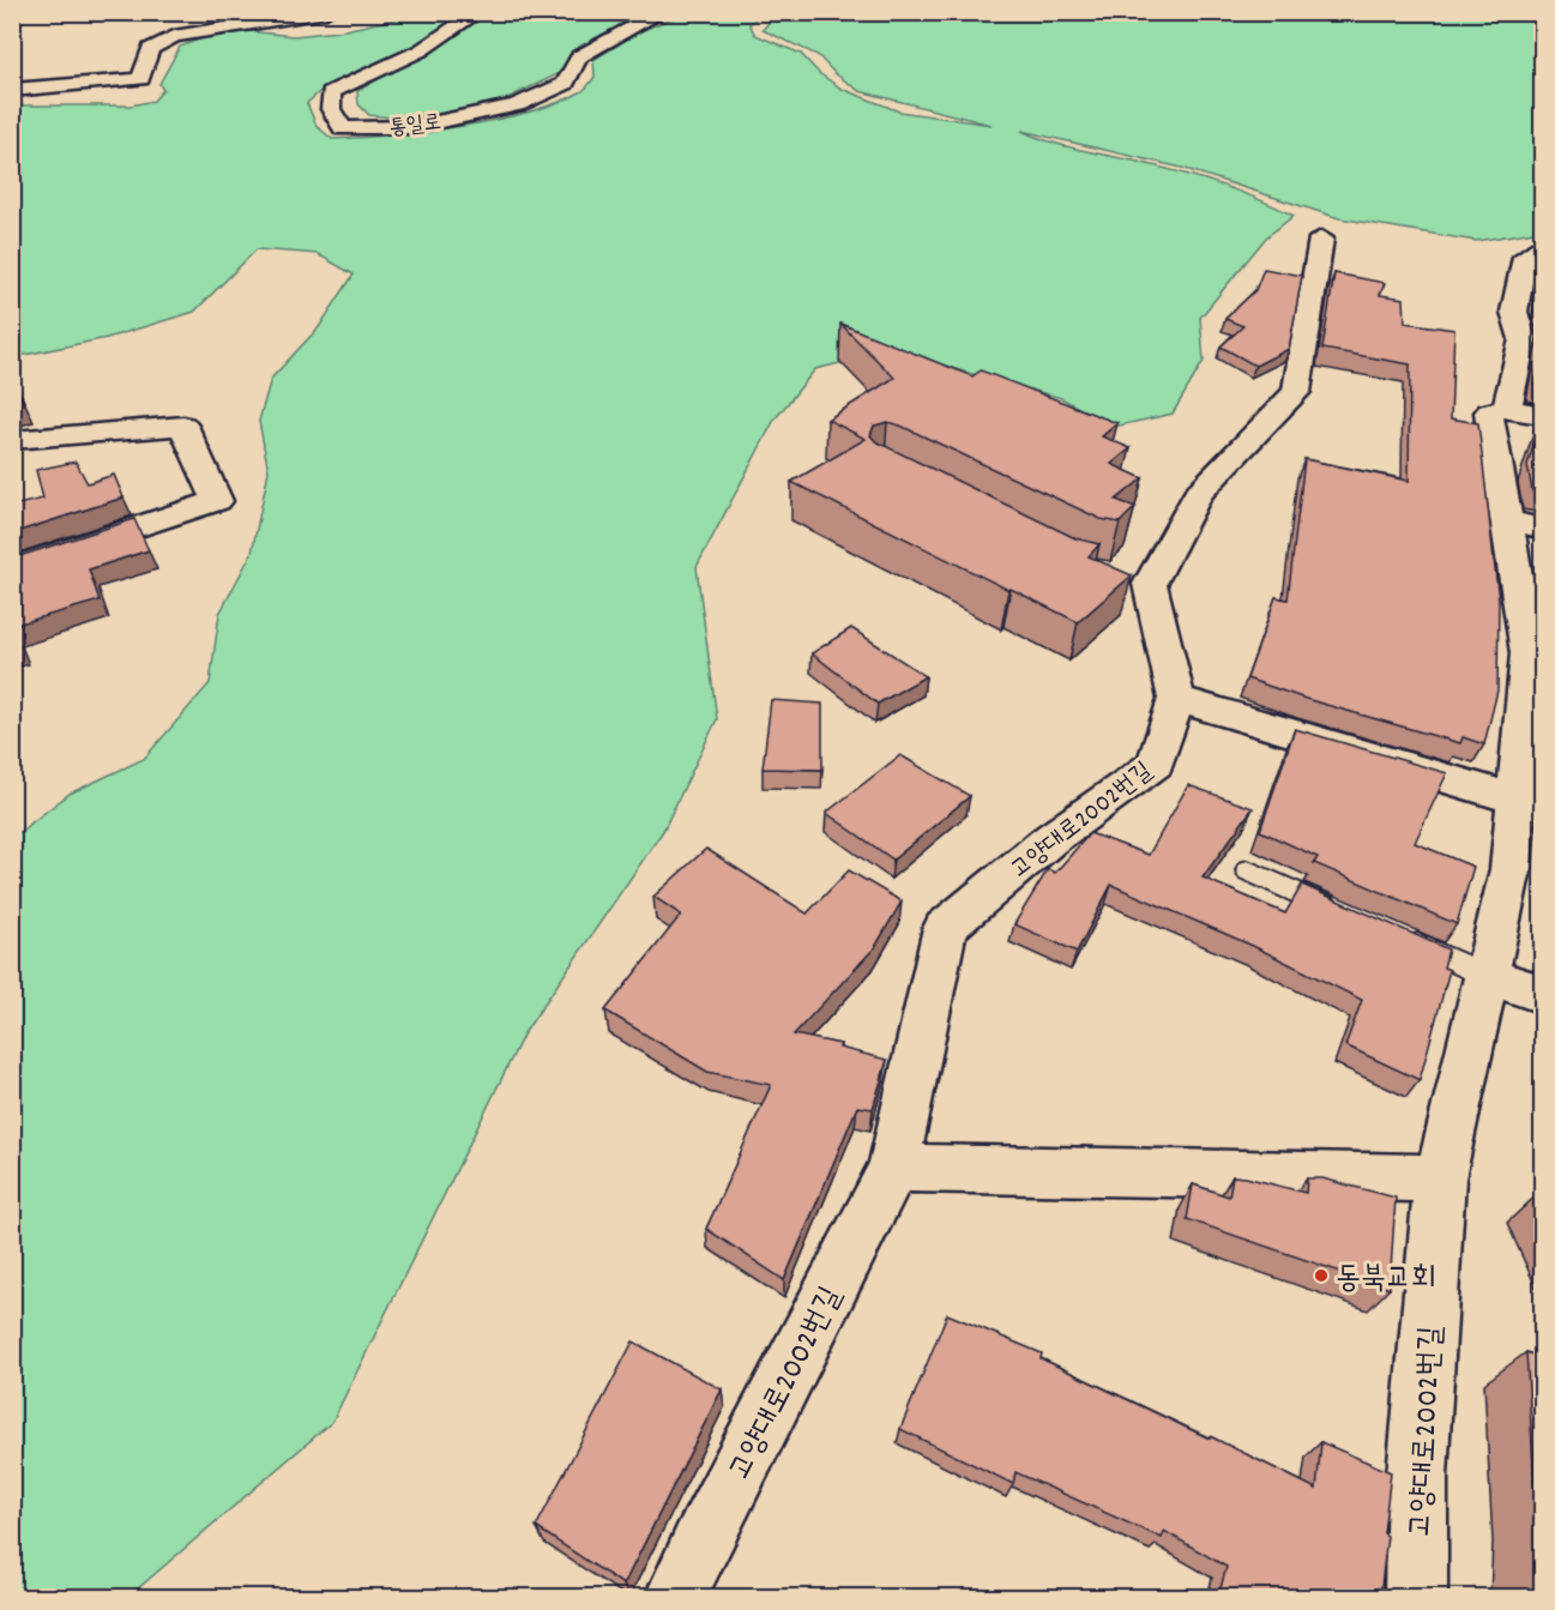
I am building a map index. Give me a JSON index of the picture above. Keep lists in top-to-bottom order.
{
  "streets": {
    "street": ["통일로", "고양대로2002번길"]
  },
  "places": ["동북교회"]
}
